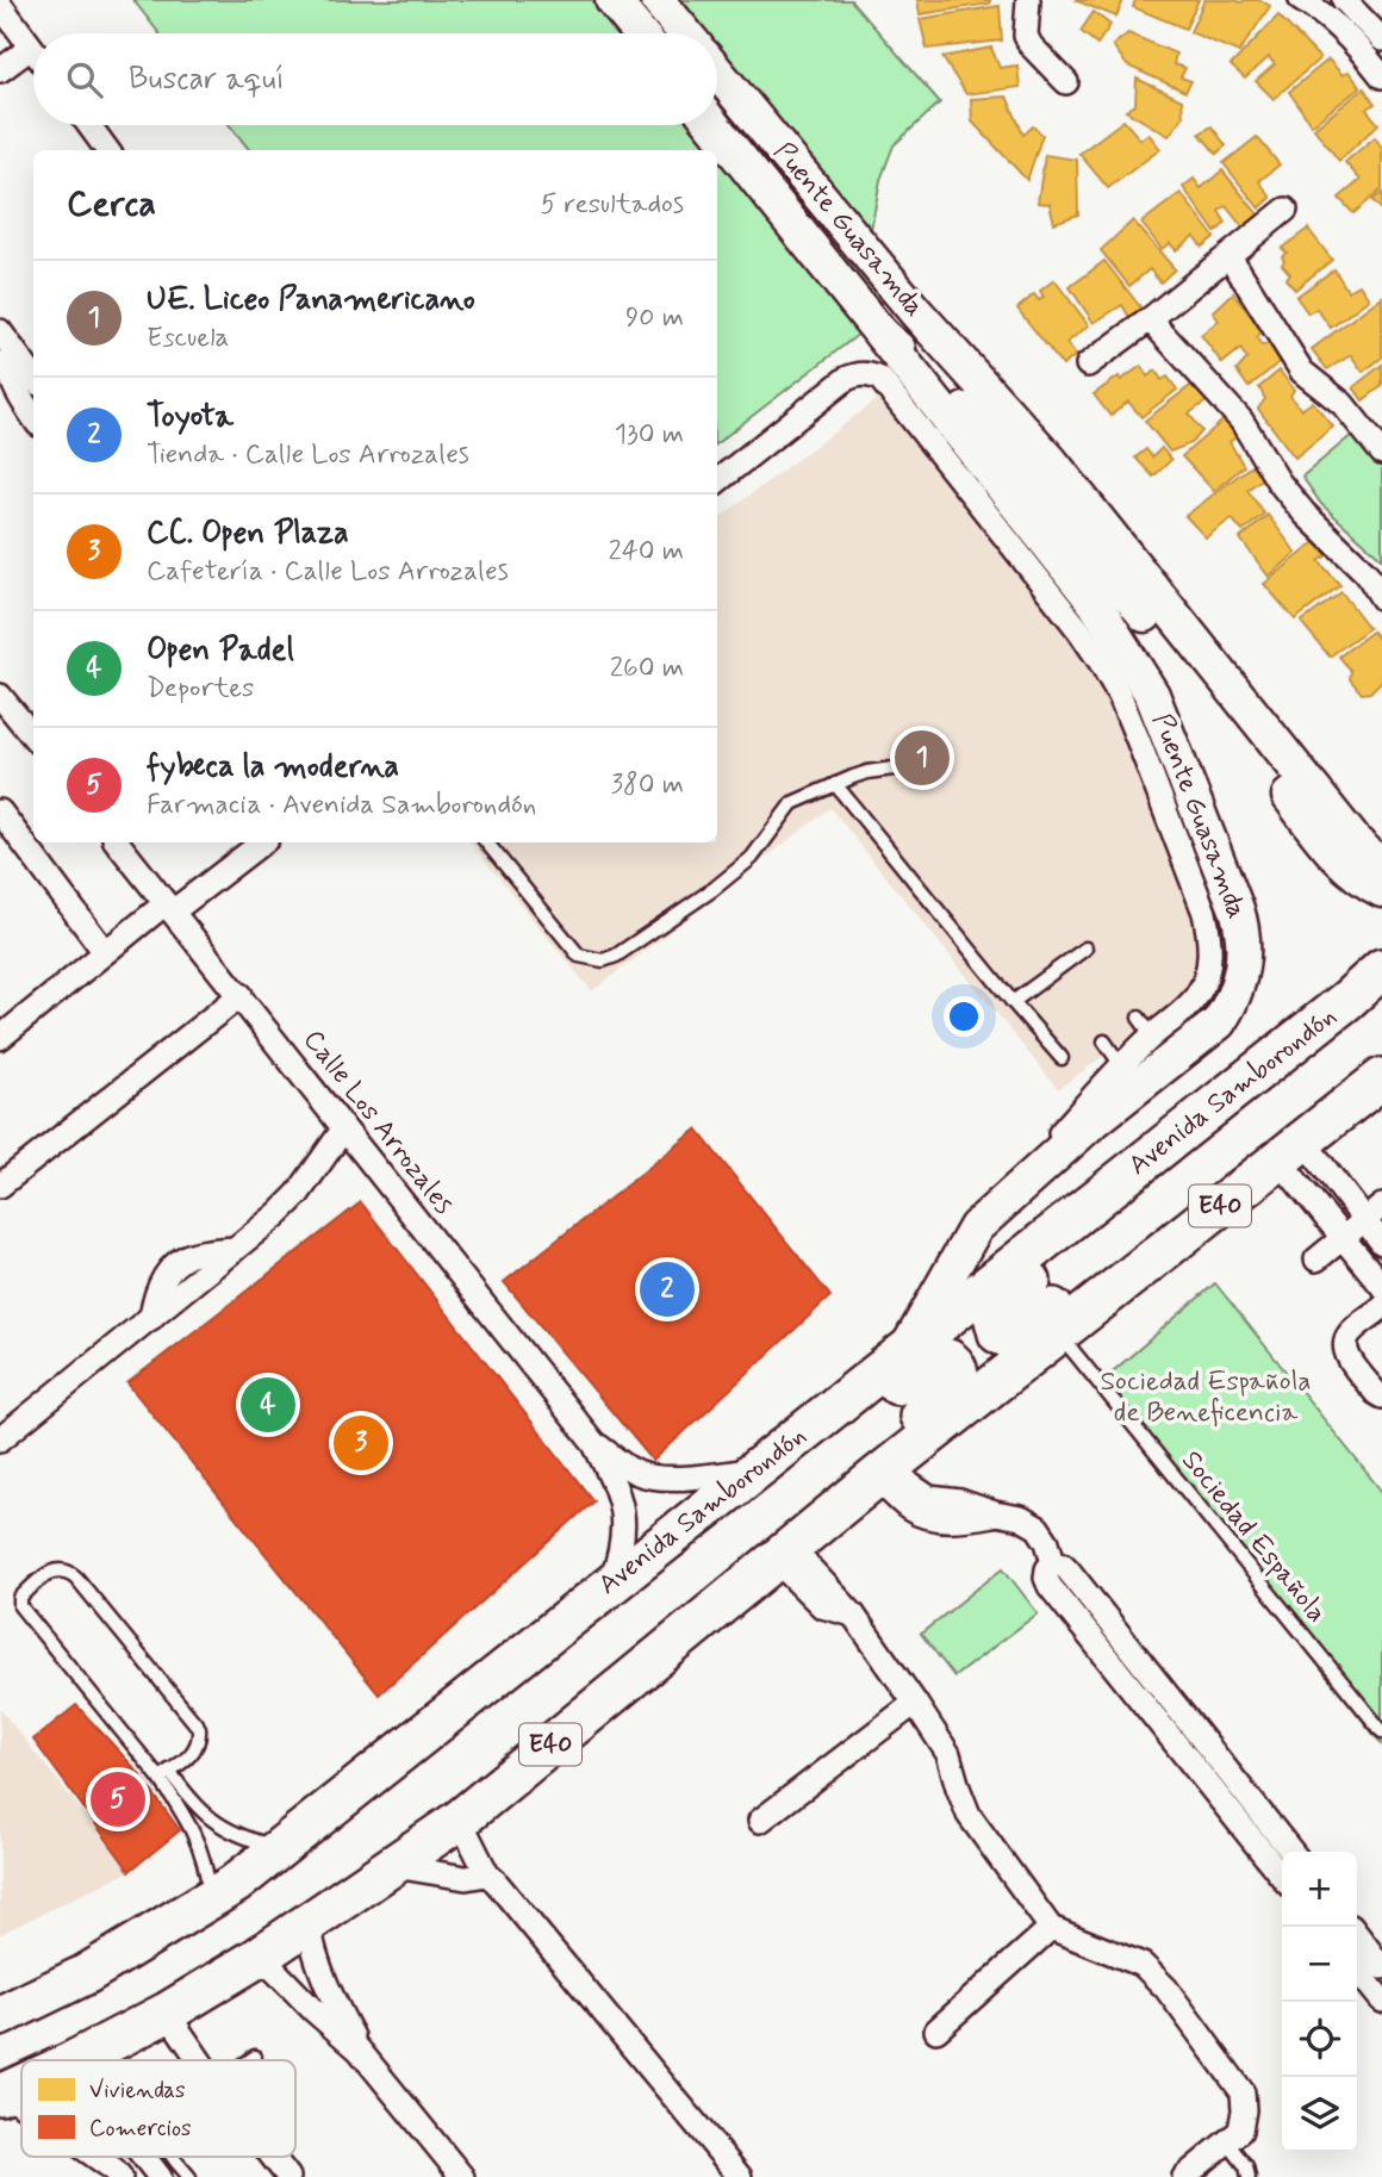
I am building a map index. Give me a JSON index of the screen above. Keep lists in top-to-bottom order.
{
  "streets": {
    "highway": ["Avenida Samborondón", "E40"],
    "main road": ["Puente Guasamda"],
    "street": ["Calle Los Arrozales"],
    "lane": ["Sociedad Española"]
  },
  "crossings": [
    ["Puente Guasamda", "Avenida Samborondón"],
    ["Avenida Samborondón", "Calle Los Arrozales"],
    ["E40", "Sociedad Española"]
  ],
  "parks": ["Sociedad Española de Beneficencia"],
  "legend": ["Viviendas", "Comercios"],
  "page": {
    "search": "Buscar aquí",
    "heading": ["Cerca", "5 resultados"],
    "list": [
      {
        "mark": "1",
        "name": "UE. Liceo Panamericano",
        "note": "Escuela",
        "value": "90 m"
      },
      {
        "mark": "2",
        "name": "Toyota",
        "note": "Tienda · Calle Los Arrozales",
        "value": "130 m"
      },
      {
        "mark": "3",
        "name": "CC. Open Plaza",
        "note": "Cafetería · Calle Los Arrozales",
        "value": "240 m"
      },
      {
        "mark": "4",
        "name": "Open Padel",
        "note": "Deportes",
        "value": "260 m"
      },
      {
        "mark": "5",
        "name": "fybeca la moderna",
        "note": "Farmacia · Avenida Samborondón",
        "value": "380 m"
      }
    ],
    "pins": [
      "1",
      "2",
      "4",
      "3",
      "5"
    ],
    "map_buttons": ["+", "−"]
  }
}
